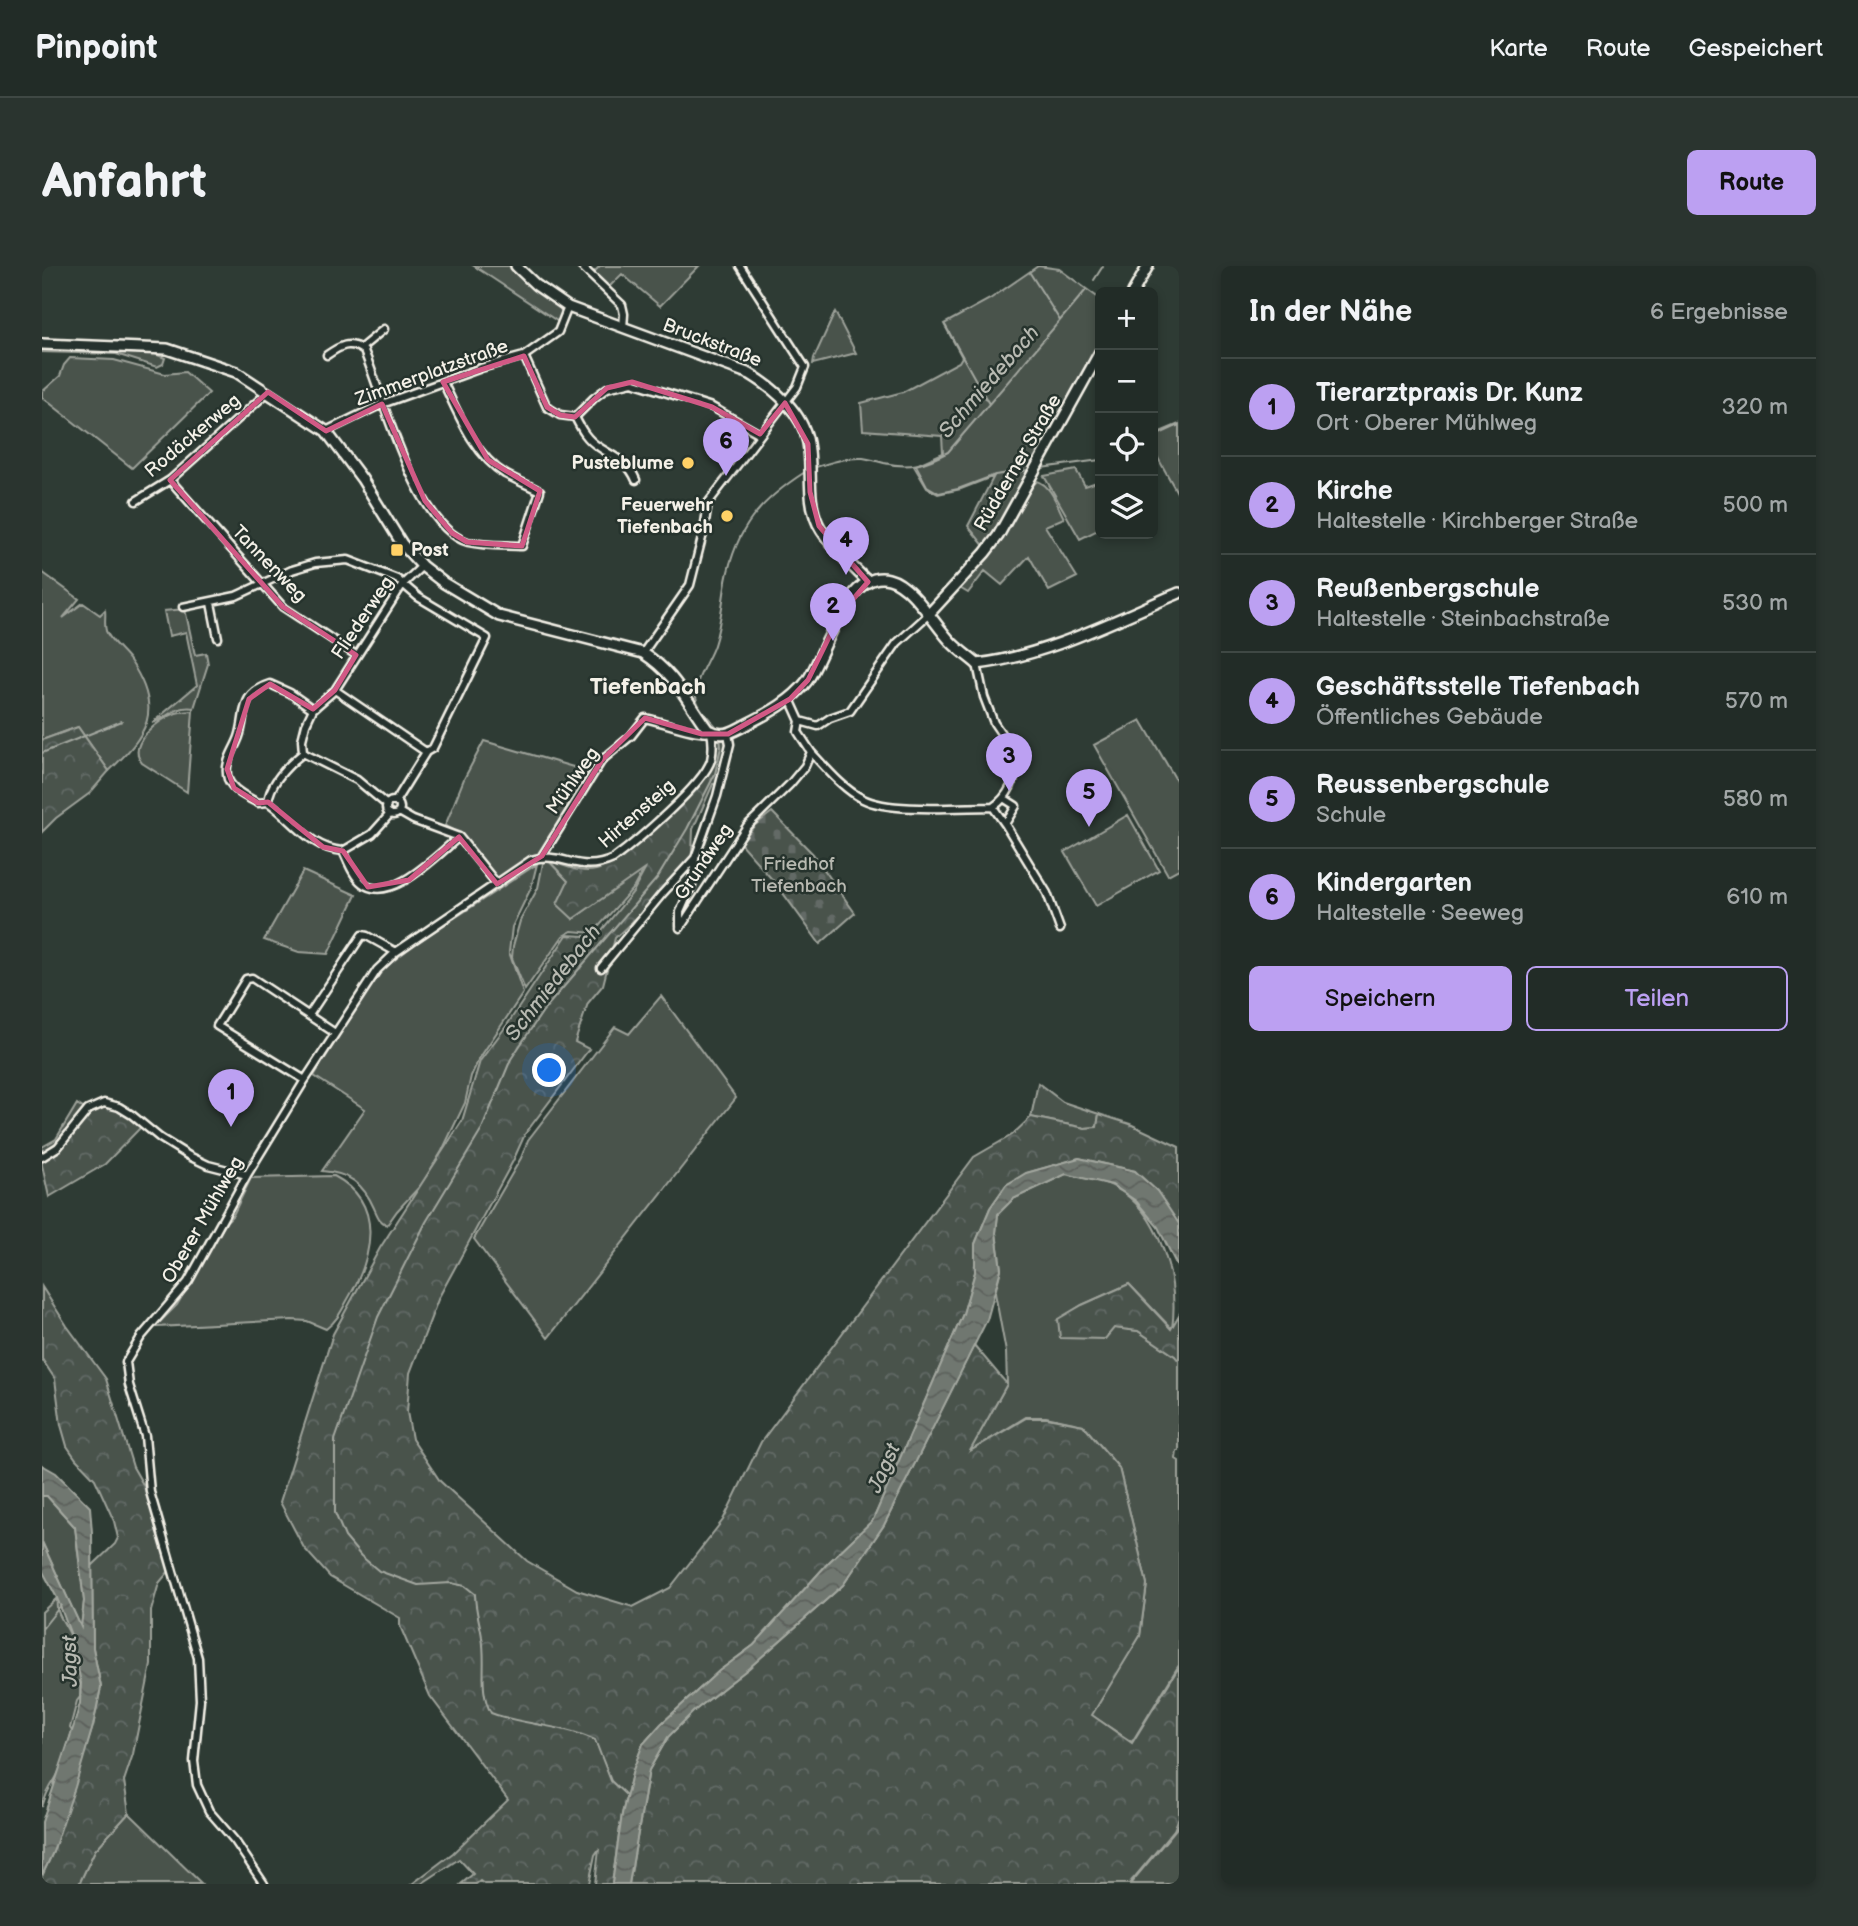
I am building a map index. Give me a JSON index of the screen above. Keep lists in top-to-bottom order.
{
  "streets": {
    "main road": ["Bruckstraße", "Rüdderner Straße"],
    "street": [
      "Zimmerplatzstraße",
      "Rodäckerweg",
      "Tannenweg",
      "Fliederweg",
      "Mühlweg",
      "Hirtensteig",
      "Grundweg",
      "Oberer Mühlweg"
    ]
  },
  "crossings": [
    ["Bruckstraße", "Zimmerplatzstraße"],
    ["Rodäckerweg", "Tannenweg"],
    ["Tannenweg", "Fliederweg"],
    ["Mühlweg", "Hirtensteig"],
    ["Mühlweg", "Oberer Mühlweg"],
    ["Hirtensteig", "Oberer Mühlweg"]
  ],
  "districts": ["Tiefenbach"],
  "water": ["Schmiedebach", "Jagst"],
  "parks": ["Friedhof Tiefenbach"],
  "places": {
    "other": ["Pusteblume", "Feuerwehr Tiefenbach"],
    "transit": ["Post"]
  },
  "page": {
    "header": "Pinpoint",
    "nav": ["Karte", "Route", "Gespeichert"],
    "buttons": [
      "Route",
      ["Speichern", "Teilen"]
    ],
    "title": "Anfahrt",
    "heading": ["In der Nähe", "6 Ergebnisse"],
    "map_buttons": ["+", "−"],
    "list": [
      {
        "mark": "1",
        "name": "Tierarztpraxis Dr. Kunz",
        "note": "Ort · Oberer Mühlweg",
        "value": "320 m"
      },
      {
        "mark": "2",
        "name": "Kirche",
        "note": "Haltestelle · Kirchberger Straße",
        "value": "500 m"
      },
      {
        "mark": "3",
        "name": "Reußenbergschule",
        "note": "Haltestelle · Steinbachstraße",
        "value": "530 m"
      },
      {
        "mark": "4",
        "name": "Geschäftsstelle Tiefenbach",
        "note": "Öffentliches Gebäude",
        "value": "570 m"
      },
      {
        "mark": "5",
        "name": "Reussenbergschule",
        "note": "Schule",
        "value": "580 m"
      },
      {
        "mark": "6",
        "name": "Kindergarten",
        "note": "Haltestelle · Seeweg",
        "value": "610 m"
      }
    ],
    "pins": [
      "6",
      "4",
      "2",
      "3",
      "5",
      "1"
    ]
  }
}
